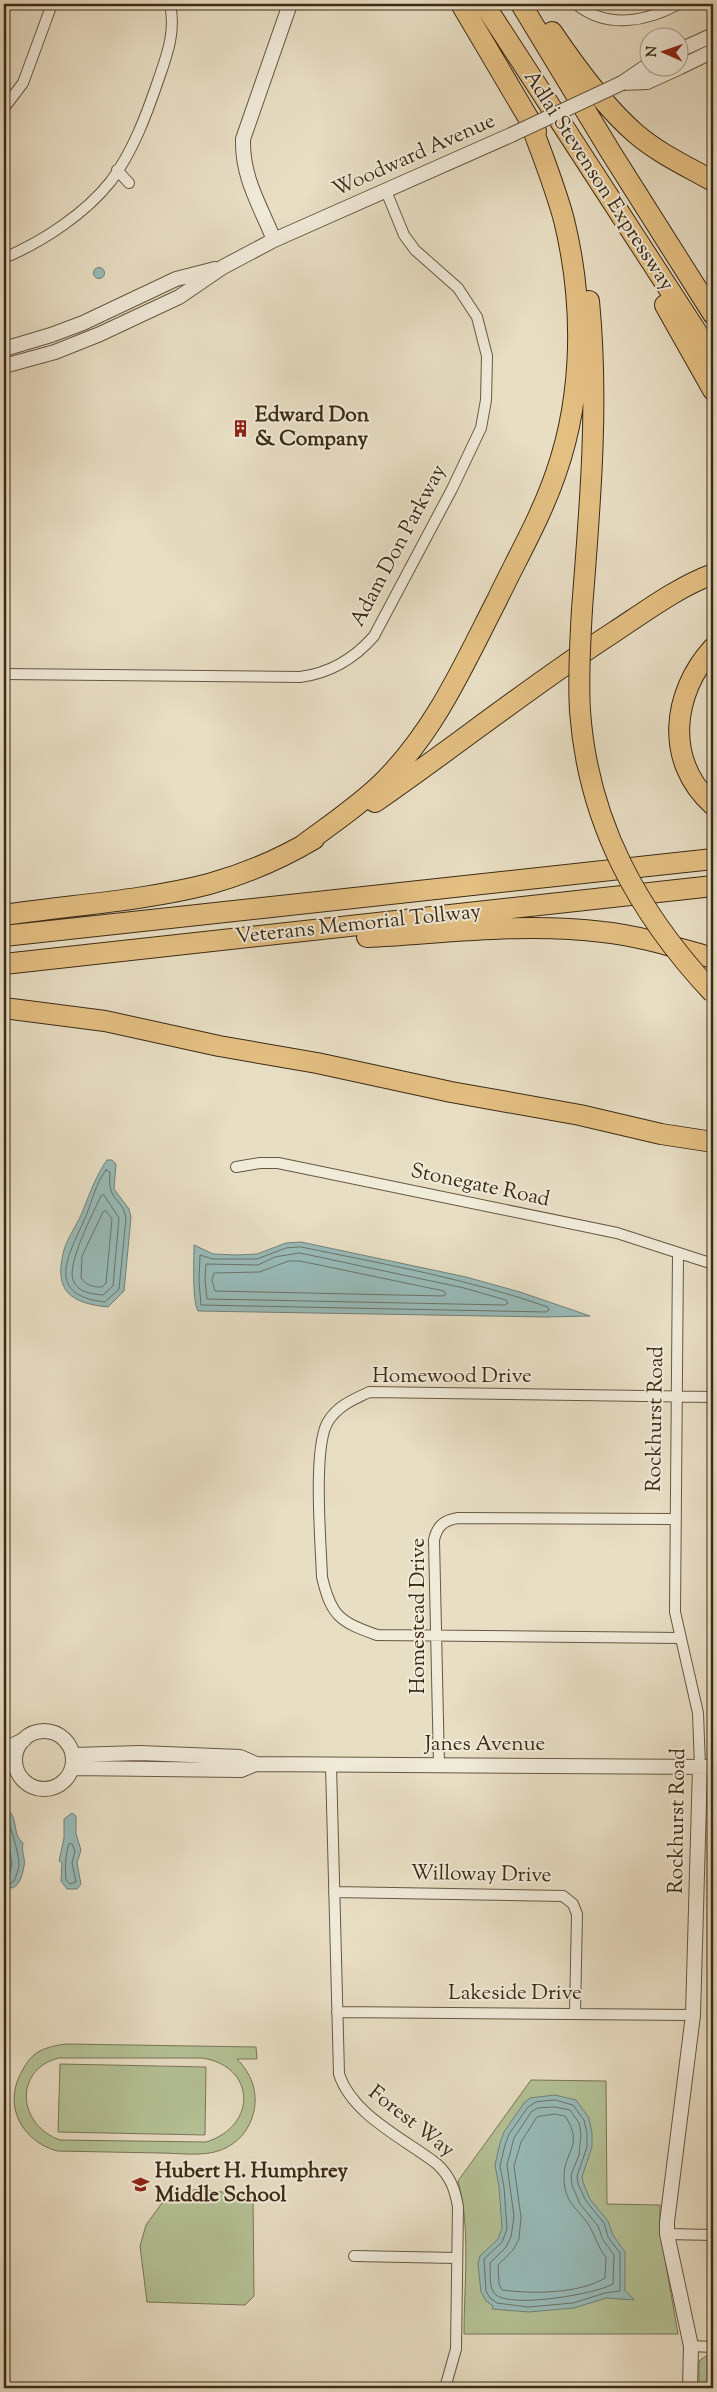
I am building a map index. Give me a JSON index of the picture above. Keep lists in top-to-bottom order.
{
  "streets": {
    "highway": ["Adlai Stevenson Expressway", "Veterans Memorial Tollway"],
    "street": [
      "Woodward Avenue",
      "Adam Don Parkway",
      "Stonegate Road",
      "Homewood Drive",
      "Rockhurst Road",
      "Homestead Drive",
      "Janes Avenue",
      "Willoway Drive",
      "Lakeside Drive",
      "Forest Way"
    ]
  },
  "crossings": [
    ["Woodward Avenue", "Adam Don Parkway"],
    ["Stonegate Road", "Rockhurst Road"],
    ["Homewood Drive", "Rockhurst Road"],
    ["Homewood Drive", "Homestead Drive"],
    ["Rockhurst Road", "Homestead Drive"],
    ["Rockhurst Road", "Janes Avenue"],
    ["Rockhurst Road", "Lakeside Drive"],
    ["Homestead Drive", "Janes Avenue"],
    ["Janes Avenue", "Forest Way"],
    ["Willoway Drive", "Lakeside Drive"],
    ["Willoway Drive", "Forest Way"],
    ["Lakeside Drive", "Forest Way"]
  ],
  "places": {
    "building": ["Edward Don & Company"],
    "school or university": ["Hubert H. Humphrey Middle School"]
  },
  "north": "left"
}
